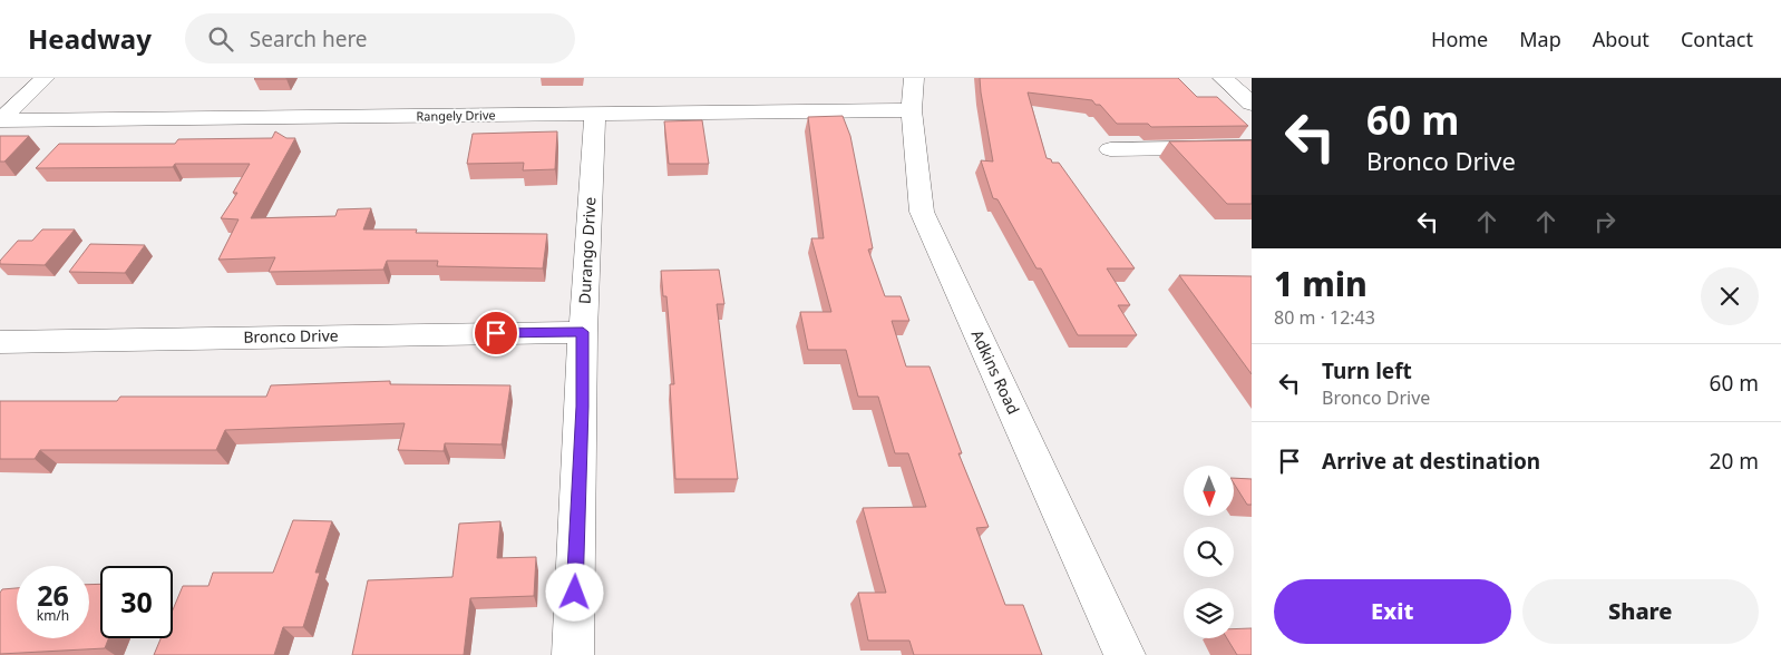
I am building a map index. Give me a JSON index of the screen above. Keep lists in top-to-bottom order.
{
  "streets": {
    "street": [
      "Rangely Drive",
      "Durango Drive",
      "Bronco Drive",
      "Adkins Road"
    ]
  },
  "crossings": [
    ["Rangely Drive", "Durango Drive"],
    ["Rangely Drive", "Adkins Road"],
    ["Durango Drive", "Bronco Drive"]
  ],
  "north": "bottom",
  "page": {
    "header": "Headway",
    "search": "Search here",
    "nav": [
      "Home",
      "Map",
      "About",
      "Contact"
    ],
    "turn": ["60 m", "Bronco Drive"],
    "heading": ["1 min", "80 m · 12:43"],
    "list": [
      {
        "name": "Turn left",
        "note": "Bronco Drive",
        "value": "60 m"
      },
      {
        "name": "Arrive at destination",
        "value": "20 m"
      }
    ],
    "speed": "26 km/h",
    "limit": "30",
    "buttons": ["Exit", "Share"]
  }
}
